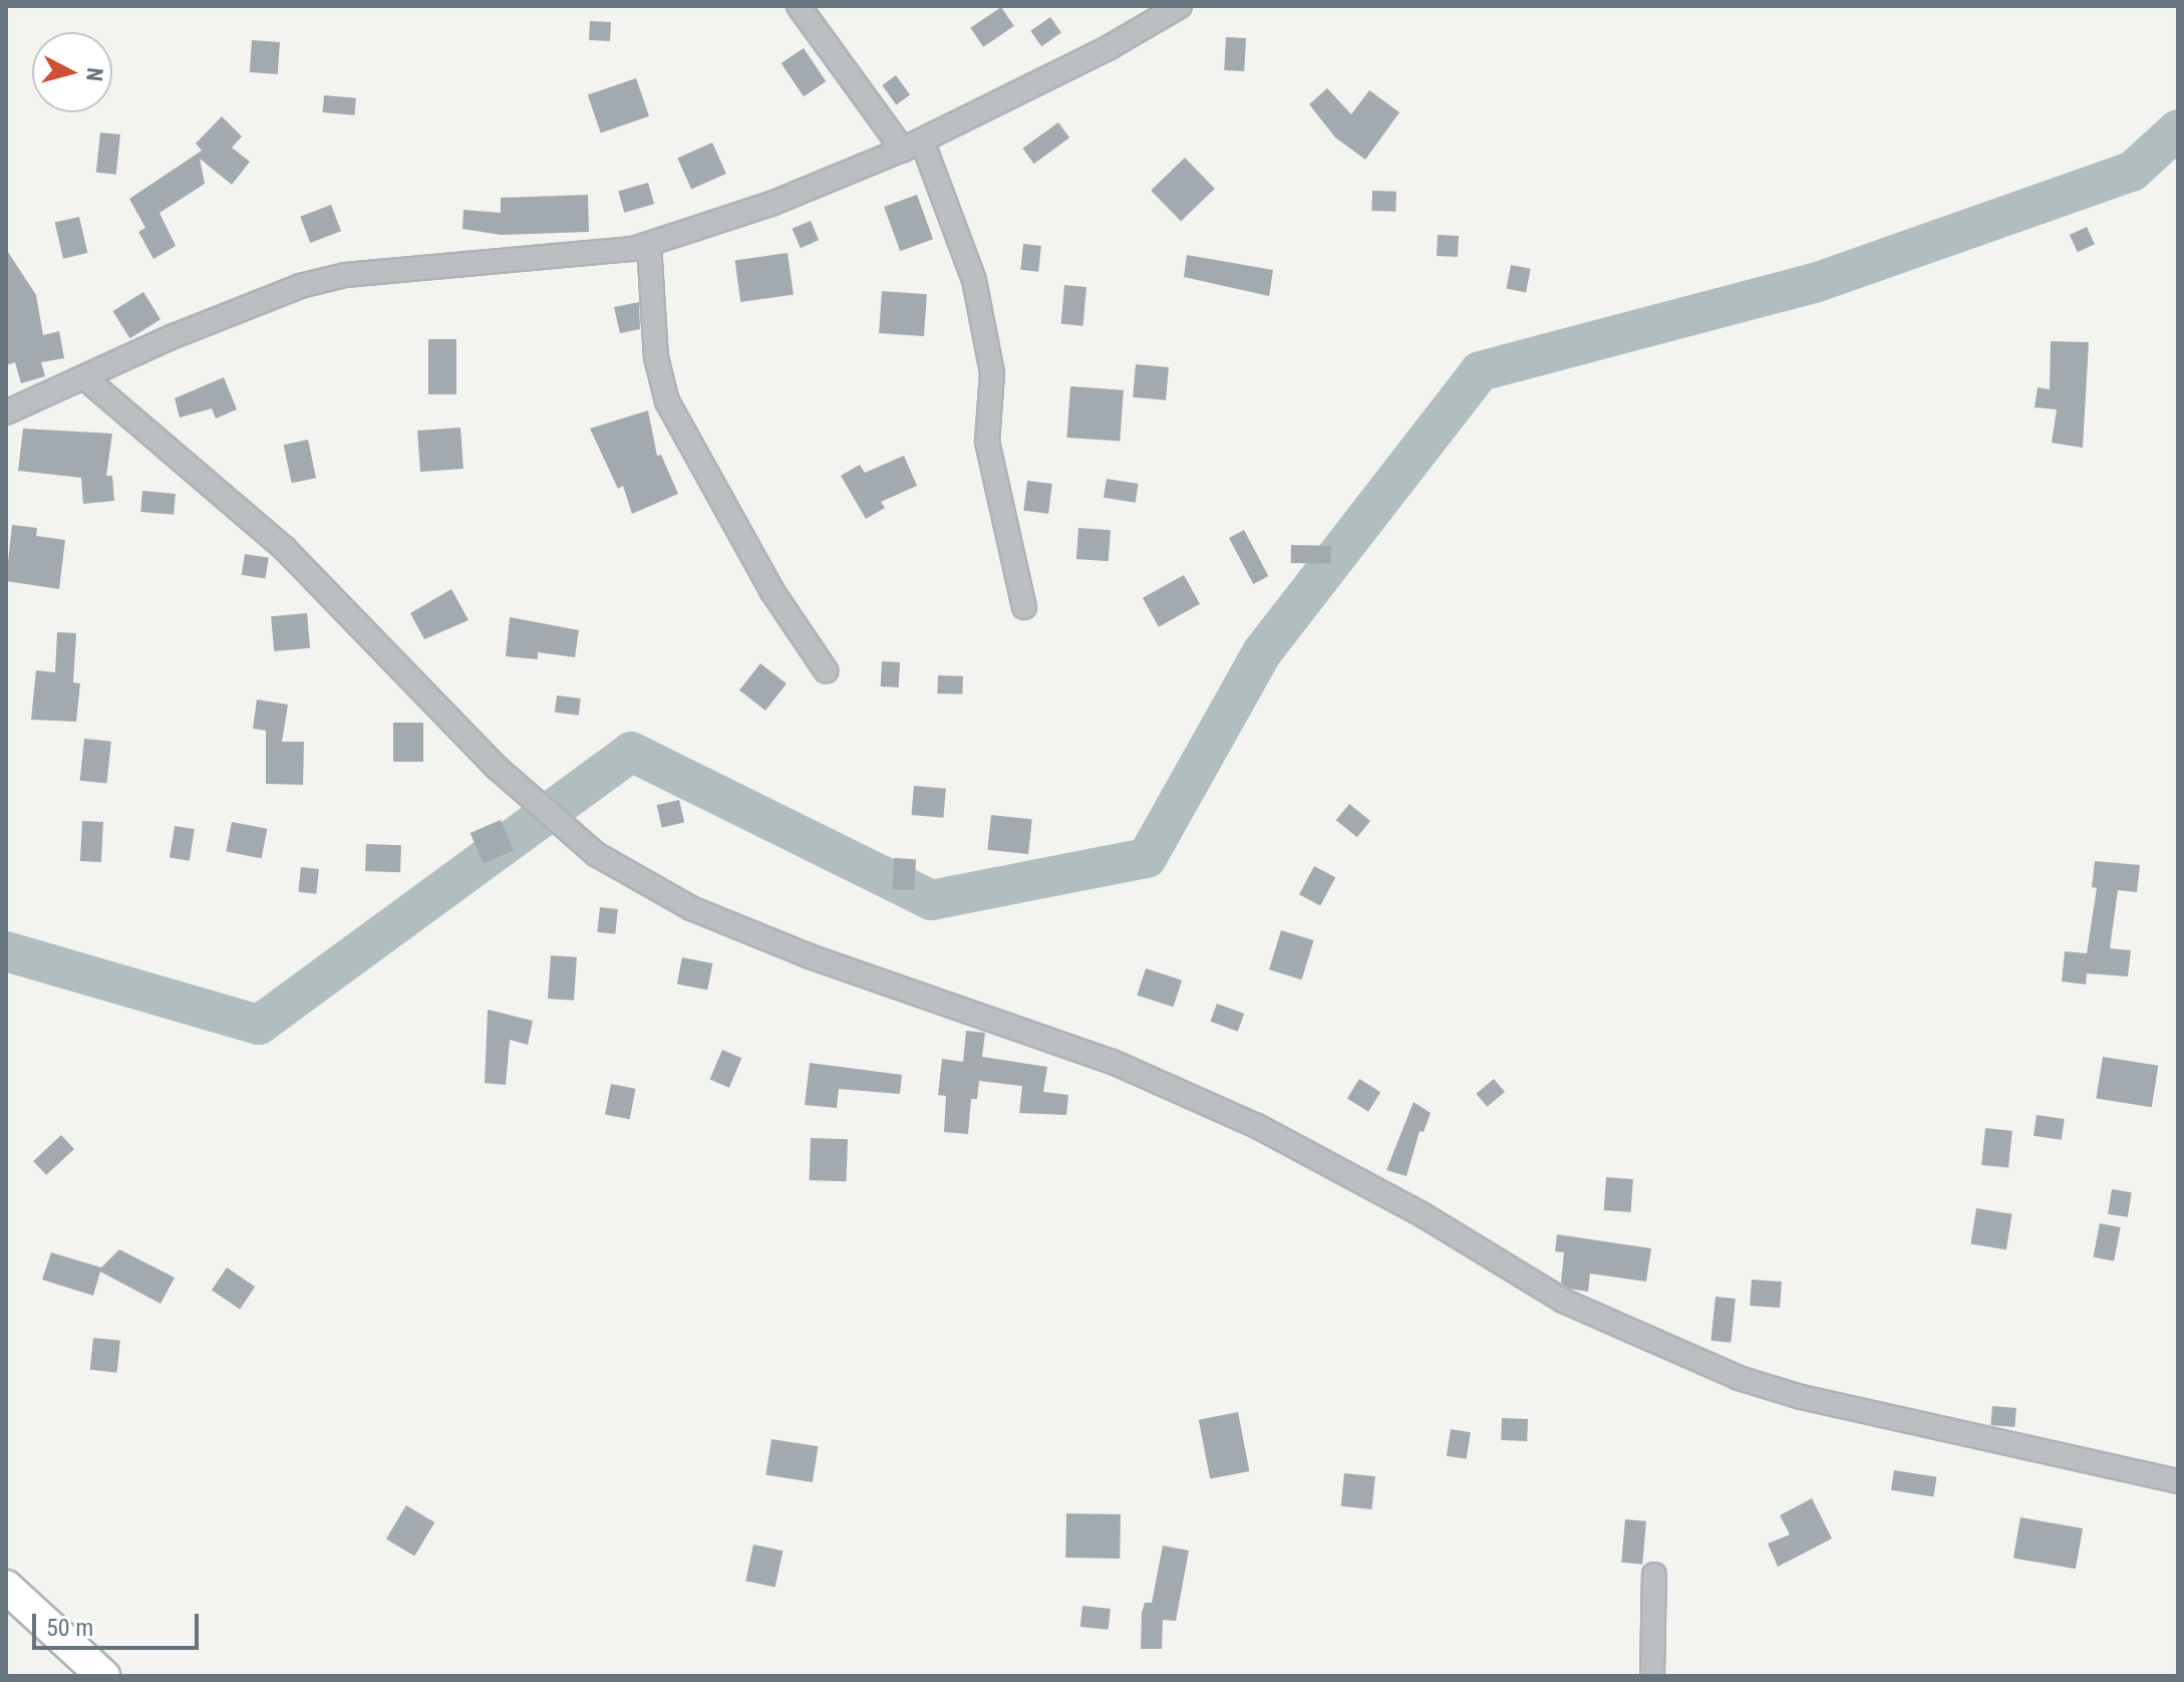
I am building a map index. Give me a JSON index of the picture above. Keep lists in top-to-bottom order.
{
  "scale_bar": "50 m",
  "north": "right"
}
